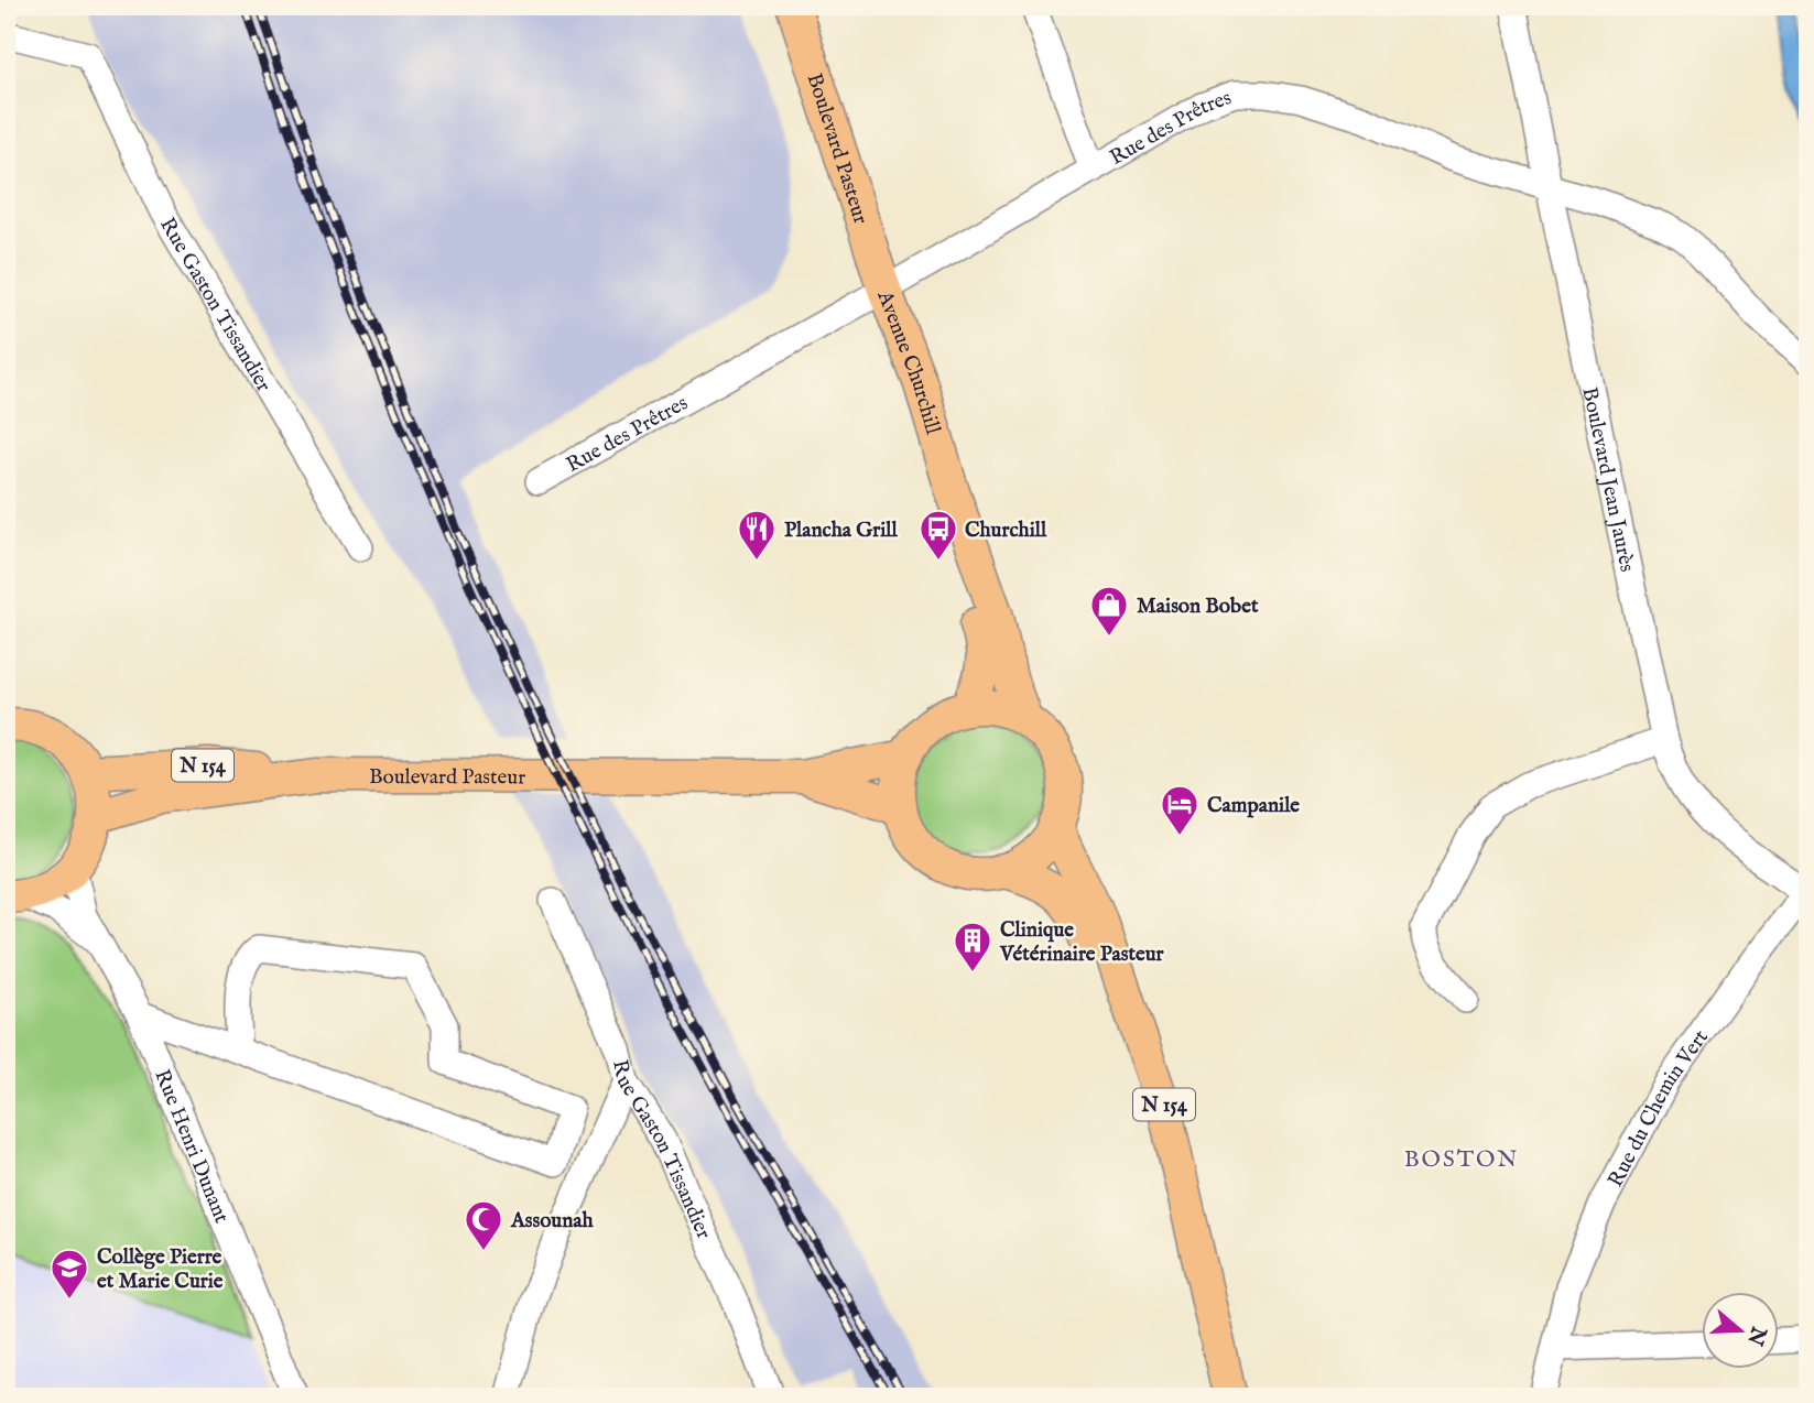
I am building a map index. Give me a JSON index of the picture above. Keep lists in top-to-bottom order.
{
  "streets": {
    "main road": ["Boulevard Pasteur", "Avenue Churchill", "N 154"],
    "street": [
      "Rue des Prêtres",
      "Rue Gaston Tissandier",
      "Boulevard Jean Jaurès",
      "Rue du Chemin Vert",
      "Rue Henri Dunant"
    ]
  },
  "crossings": [
    ["Rue des Prêtres", "Boulevard Pasteur"],
    ["Rue des Prêtres", "Avenue Churchill"],
    ["Rue des Prêtres", "Boulevard Jean Jaurès"],
    ["Boulevard Pasteur", "Avenue Churchill"],
    ["Boulevard Pasteur", "N 154"],
    ["Avenue Churchill", "N 154"],
    ["Boulevard Jean Jaurès", "Rue du Chemin Vert"]
  ],
  "districts": ["BOSTON"],
  "places": {
    "restaurant": ["Plancha Grill"],
    "bus stop": ["Churchill"],
    "shop": ["Maison Bobet"],
    "hotel": ["Campanile"],
    "building": ["Clinique Vétérinaire Pasteur"],
    "mosque": ["Assounah"],
    "school or university": ["Collège Pierre et Marie Curie"]
  },
  "north": "right"
}
